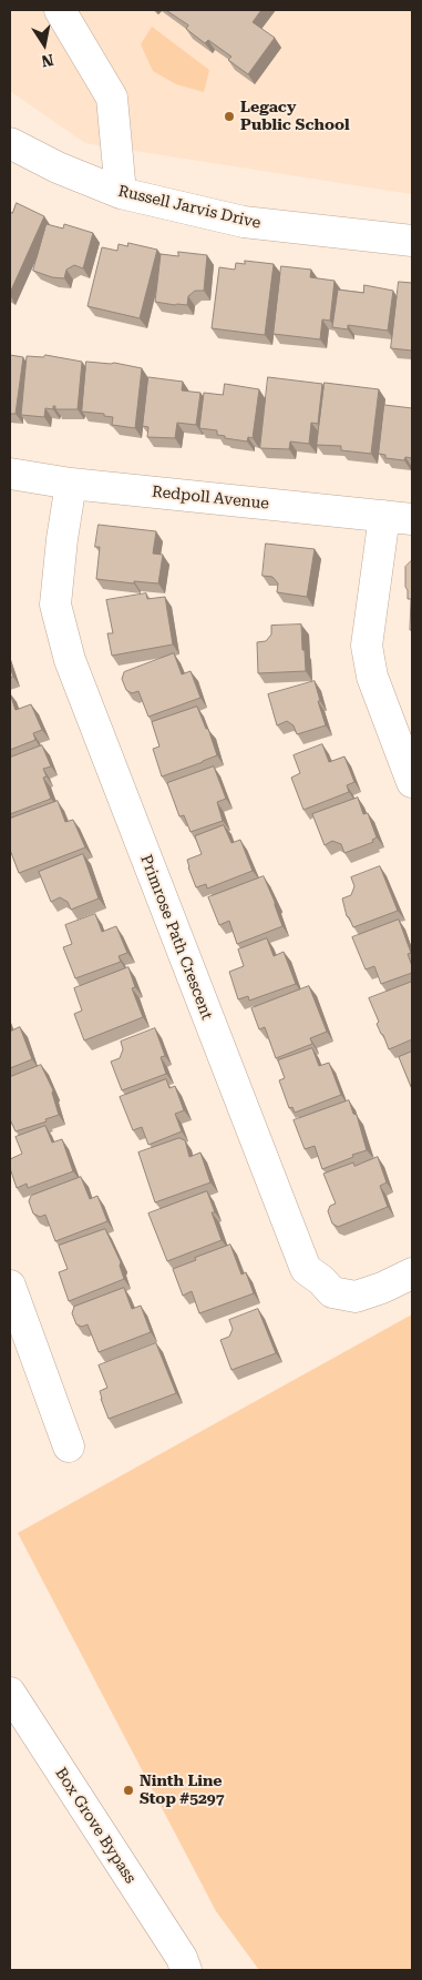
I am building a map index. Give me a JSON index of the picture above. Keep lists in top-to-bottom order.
{
  "streets": {
    "street": [
      "Russell Jarvis Drive",
      "Redpoll Avenue",
      "Primrose Path Crescent",
      "Box Grove Bypass"
    ]
  },
  "crossings": [
    ["Redpoll Avenue", "Primrose Path Crescent"]
  ],
  "places": ["Legacy Public School", "Ninth Line Stop #5297"],
  "north": "bottom"
}
